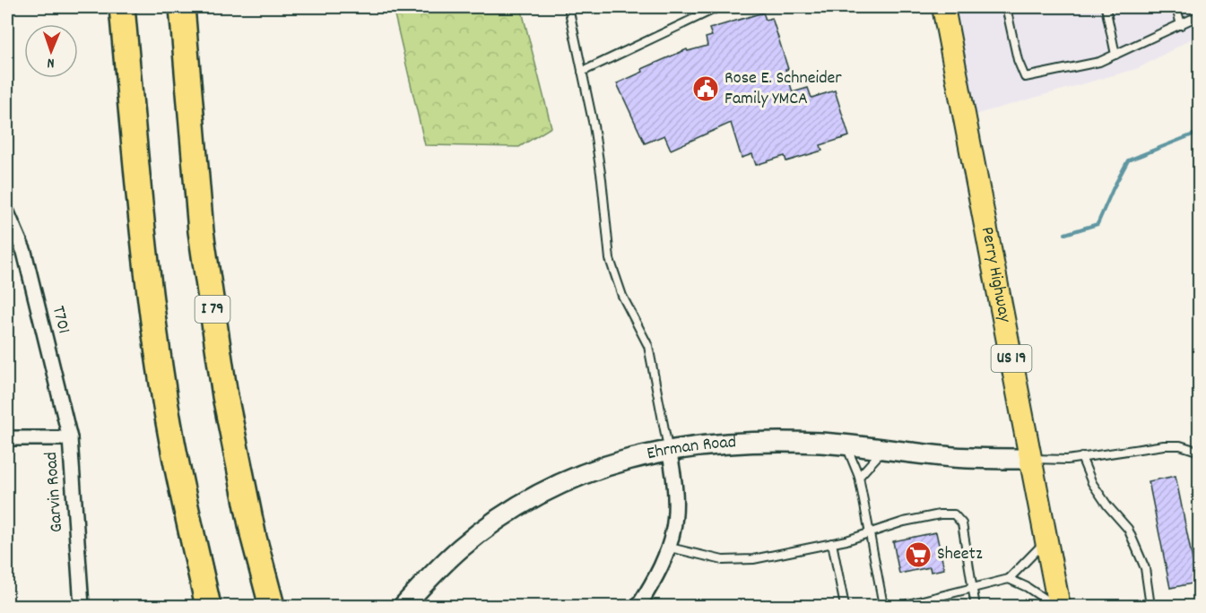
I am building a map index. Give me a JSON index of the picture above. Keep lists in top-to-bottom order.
{
  "streets": {
    "highway": ["I 79"],
    "main road": ["Perry Highway", "US 19"],
    "street": ["T701", "Ehrman Road", "Garvin Road"]
  },
  "crossings": [
    ["Perry Highway", "Ehrman Road"],
    ["T701", "Garvin Road"]
  ],
  "places": {
    "public building": ["Rose E. Schneider Family YMCA"],
    "supermarket": ["Sheetz"]
  },
  "north": "bottom"
}
